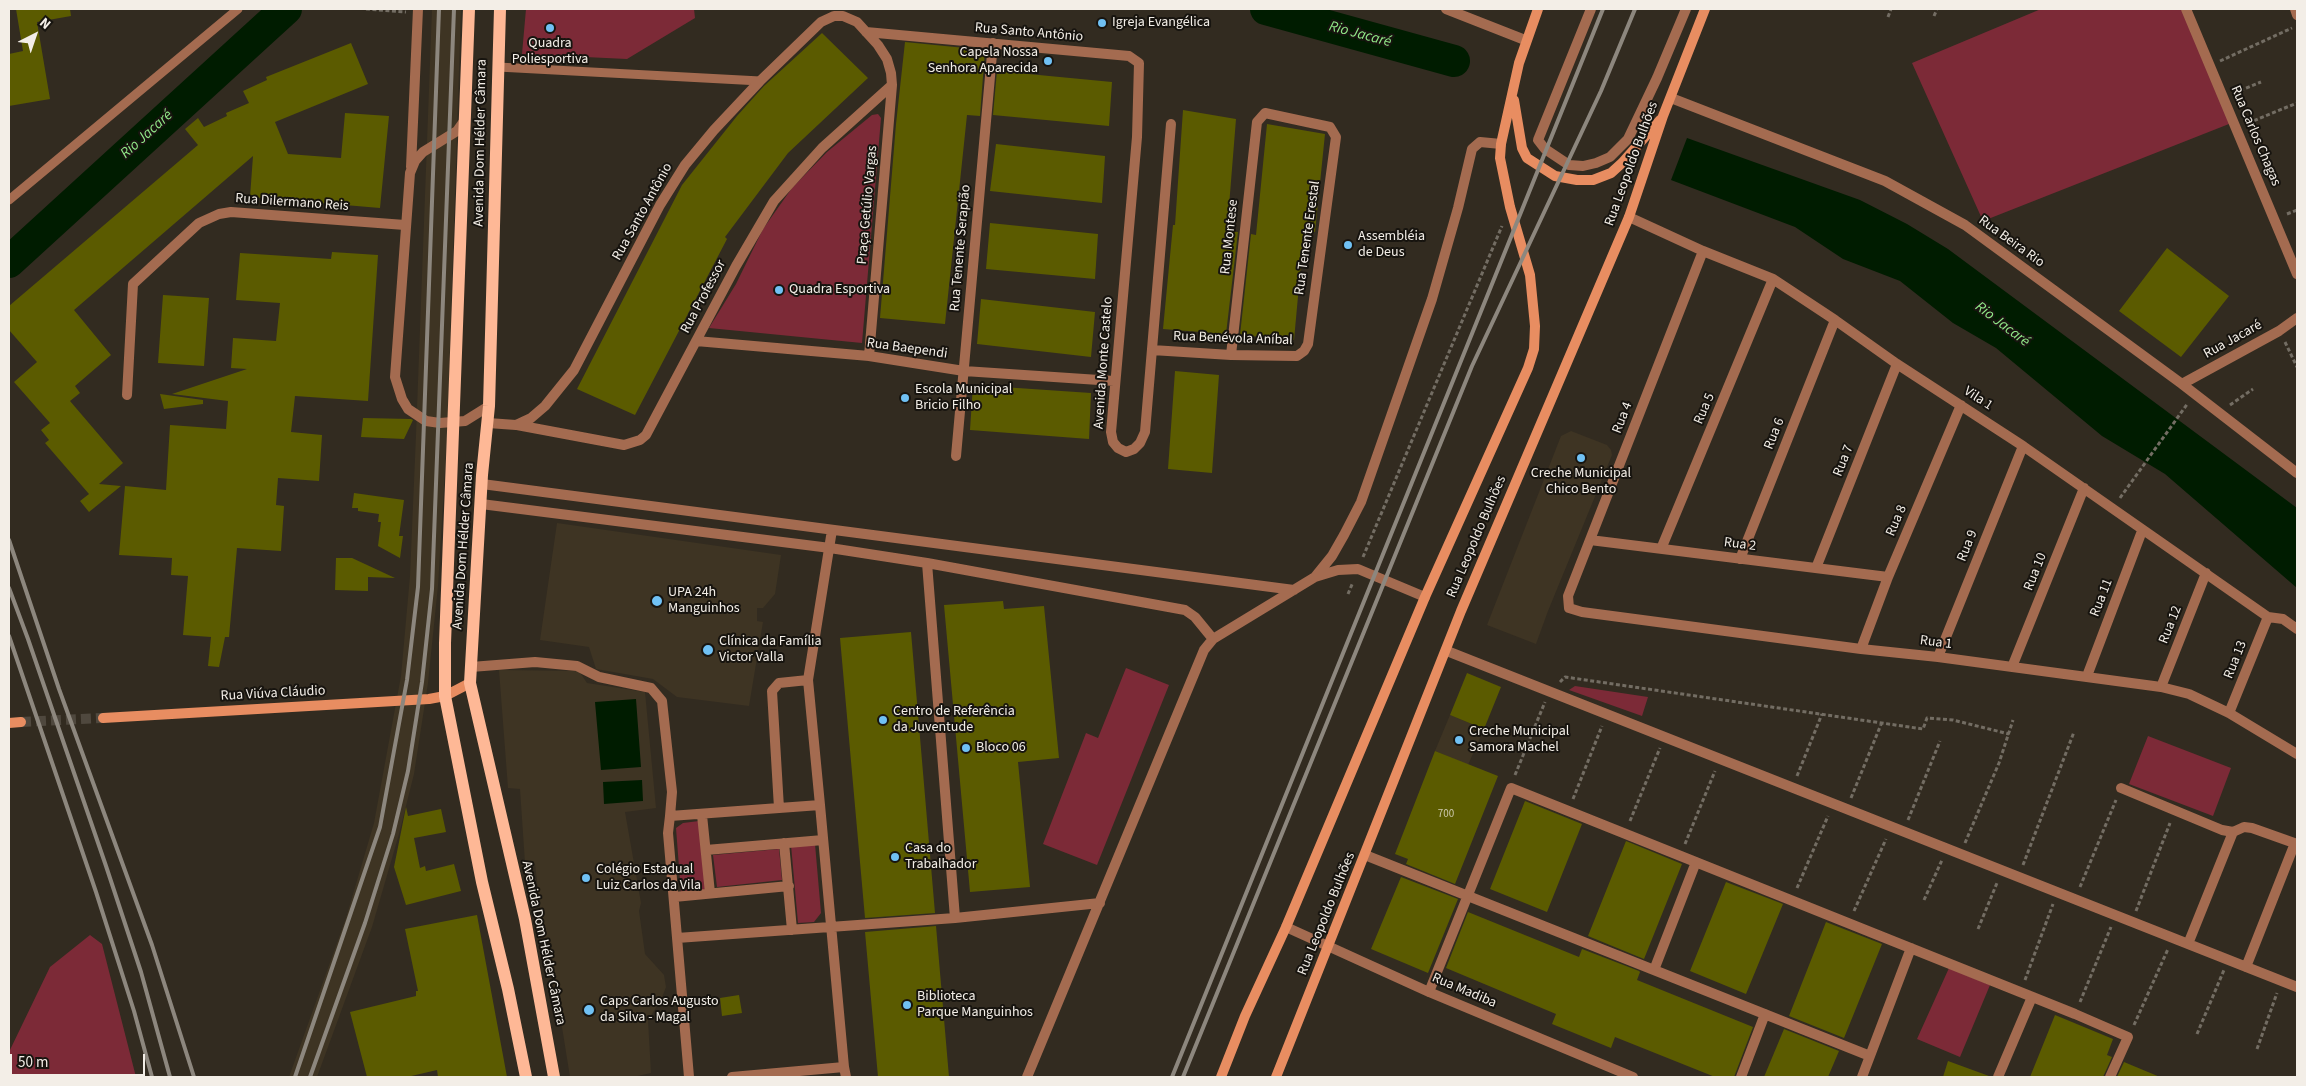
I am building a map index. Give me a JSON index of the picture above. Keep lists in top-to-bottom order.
{
  "streets": {
    "main road": ["Avenida Dom Hélder Câmara", "Rua Leopoldo Bulhões", "Rua Viúva Cláudio"],
    "street": [
      "Rua Santo Antônio",
      "Rua Carlos Chagas",
      "Rua Dilermano Reis",
      "Praça Getúlio Vargas",
      "Rua Montese",
      "Rua Tenente Erestal",
      "Rua Beira Rio",
      "Rua Tenente Serapião",
      "Rua Professor",
      "Rua Benévola Aníbal",
      "Rua Jacaré",
      "Rua Baependi",
      "Avenida Monte Castelo",
      "Vila 1",
      "Rua 5",
      "Rua 4",
      "Rua 6",
      "Rua 7",
      "Rua 8",
      "Rua 2",
      "Rua 9",
      "Rua 10",
      "Rua 11",
      "Rua 12",
      "Rua 1",
      "Rua 13",
      "Rua Madiba"
    ]
  },
  "crossings": [
    ["Rua Santo Antônio", "Praça Getúlio Vargas"],
    ["Rua Santo Antônio", "Rua Tenente Serapião"],
    ["Rua Santo Antônio", "Rua Professor"],
    ["Rua Santo Antônio", "Avenida Monte Castelo"],
    ["Avenida Dom Hélder Câmara", "Rua Viúva Cláudio"],
    ["Rua Leopoldo Bulhões", "Rua Beira Rio"],
    ["Rua Leopoldo Bulhões", "Vila 1"],
    ["Rua Leopoldo Bulhões", "Rua Madiba"],
    ["Praça Getúlio Vargas", "Rua Professor"],
    ["Praça Getúlio Vargas", "Rua Baependi"],
    ["Rua Montese", "Rua Tenente Erestal"],
    ["Rua Montese", "Rua Benévola Aníbal"],
    ["Rua Tenente Erestal", "Rua Benévola Aníbal"],
    ["Rua Beira Rio", "Rua Jacaré"],
    ["Rua Tenente Serapião", "Rua Baependi"],
    ["Rua Professor", "Rua Baependi"],
    ["Rua Benévola Aníbal", "Avenida Monte Castelo"],
    ["Rua Baependi", "Avenida Monte Castelo"],
    ["Vila 1", "Rua 5"],
    ["Vila 1", "Rua 4"],
    ["Vila 1", "Rua 6"],
    ["Vila 1", "Rua 7"],
    ["Vila 1", "Rua 8"],
    ["Vila 1", "Rua 9"],
    ["Vila 1", "Rua 10"],
    ["Vila 1", "Rua 11"],
    ["Vila 1", "Rua 12"],
    ["Vila 1", "Rua 13"],
    ["Rua 5", "Rua 2"],
    ["Rua 4", "Rua 2"],
    ["Rua 4", "Rua 1"],
    ["Rua 6", "Rua 2"],
    ["Rua 7", "Rua 2"],
    ["Rua 8", "Rua 2"],
    ["Rua 8", "Rua 1"],
    ["Rua 9", "Rua 1"],
    ["Rua 10", "Rua 1"],
    ["Rua 11", "Rua 1"],
    ["Rua 12", "Rua 1"],
    ["Rua 1", "Rua 13"]
  ],
  "water": ["Rio Jacaré"],
  "places": [
    "Igreja Evangélica",
    "Quadra Poliesportiva",
    "Capela Nossa Senhora Aparecida",
    "Assembléia de Deus",
    "Quadra Esportiva",
    "Escola Municipal Bricio Filho",
    "Creche Municipal Chico Bento",
    "UPA 24h Manguinhos",
    "Clínica da Família Victor Valla",
    "Centro de Referência da Juventude",
    "Creche Municipal Samora Machel",
    "Bloco 06",
    "Casa do Trabalhador",
    "Colégio Estadual Luiz Carlos da Vila",
    "Biblioteca Parque Manguinhos",
    "Caps Carlos Augusto da Silva - Magal"
  ],
  "house_numbers": ["700"],
  "scale_bar": "50 m",
  "north": "top right"
}
